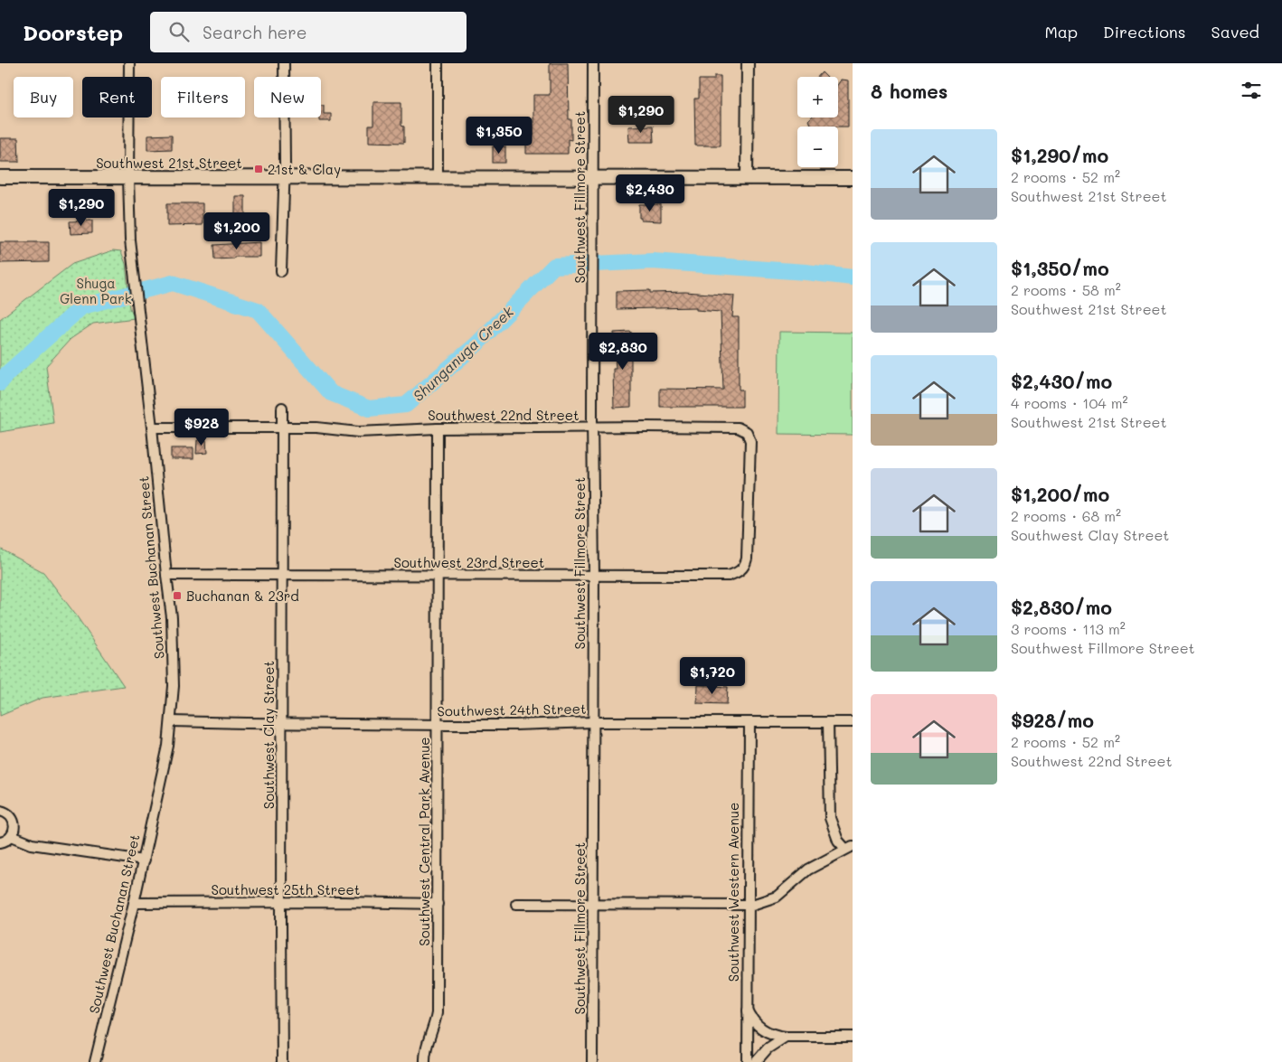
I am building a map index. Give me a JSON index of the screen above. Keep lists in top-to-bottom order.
{
  "streets": {
    "main road": ["Southwest 21st Street"],
    "street": [
      "Southwest Fillmore Street",
      "Southwest 22nd Street",
      "Southwest 23rd Street",
      "Southwest Buchanan Street",
      "Southwest 24th Street",
      "Southwest Clay Street",
      "Southwest Central Park Avenue",
      "Southwest 25th Street",
      "Southwest Western Avenue"
    ]
  },
  "crossings": [
    ["Southwest 21st Street", "Southwest Fillmore Street"],
    ["Southwest 21st Street", "Southwest Buchanan Street"],
    ["Southwest Fillmore Street", "Southwest 22nd Street"],
    ["Southwest Fillmore Street", "Southwest 23rd Street"],
    ["Southwest Fillmore Street", "Southwest 24th Street"],
    ["Southwest 22nd Street", "Southwest 23rd Street"],
    ["Southwest 22nd Street", "Southwest Buchanan Street"],
    ["Southwest 22nd Street", "Southwest Clay Street"],
    ["Southwest 22nd Street", "Southwest Central Park Avenue"],
    ["Southwest 23rd Street", "Southwest Buchanan Street"],
    ["Southwest 23rd Street", "Southwest Clay Street"],
    ["Southwest 23rd Street", "Southwest Central Park Avenue"],
    ["Southwest Buchanan Street", "Southwest 24th Street"],
    ["Southwest Buchanan Street", "Southwest 25th Street"],
    ["Southwest 24th Street", "Southwest Clay Street"],
    ["Southwest 24th Street", "Southwest Central Park Avenue"],
    ["Southwest 24th Street", "Southwest Western Avenue"],
    ["Southwest Clay Street", "Southwest 25th Street"],
    ["Southwest Central Park Avenue", "Southwest 25th Street"]
  ],
  "water": ["Shunganuga Creek"],
  "parks": ["Shuga Glenn Park"],
  "places": {
    "transit": ["21st & Clay", "Buchanan & 23rd"]
  },
  "page": {
    "header": "Doorstep",
    "search": "Search here",
    "nav": ["Map", "Directions", "Saved"],
    "heading": "8 homes",
    "map_buttons": ["+", "−"],
    "chip": [
      "Buy",
      "Rent",
      "Filters",
      "New"
    ],
    "price": [
      "$1,290",
      "$1,350",
      "$2,430",
      "$1,290",
      "$1,200",
      "$2,830",
      "$928",
      "$1,720"
    ],
    "list": [
      {
        "name": "$1,290/mo",
        "note": "2 rooms · 52 m² · Southwest 21st Street"
      },
      {
        "name": "$1,350/mo",
        "note": "2 rooms · 58 m² · Southwest 21st Street"
      },
      {
        "name": "$2,430/mo",
        "note": "4 rooms · 104 m² · Southwest 21st Street"
      },
      {
        "name": "$1,200/mo",
        "note": "2 rooms · 68 m² · Southwest Clay Street"
      },
      {
        "name": "$2,830/mo",
        "note": "3 rooms · 113 m² · Southwest Fillmore Street"
      },
      {
        "name": "$928/mo",
        "note": "2 rooms · 52 m² · Southwest 22nd Street"
      }
    ]
  }
}
